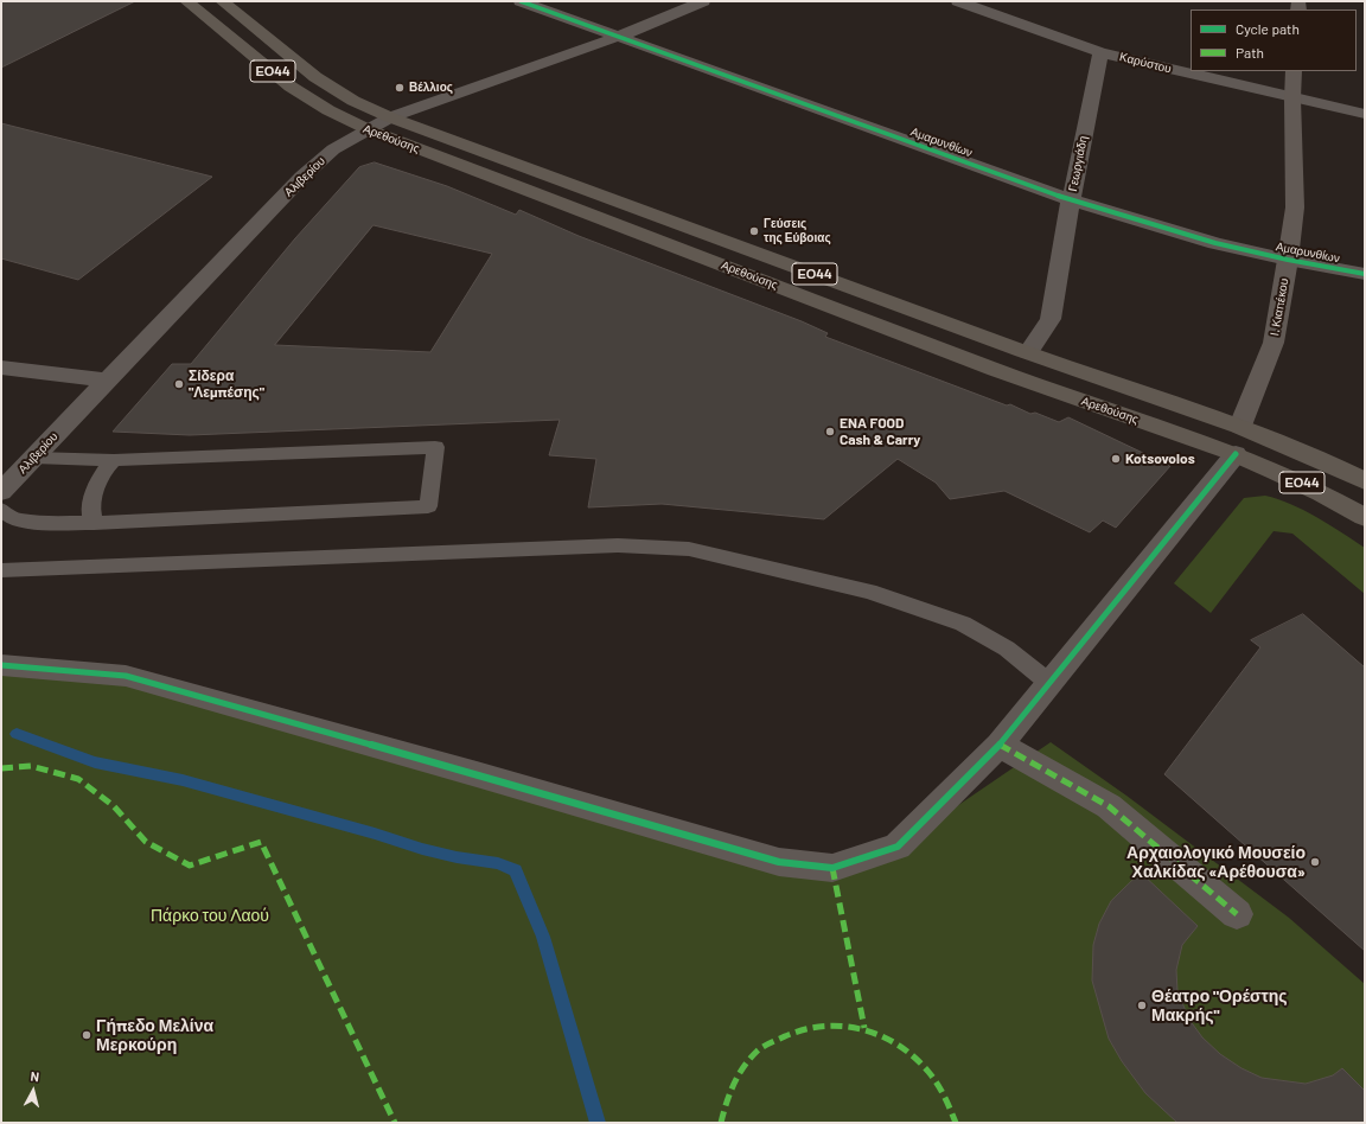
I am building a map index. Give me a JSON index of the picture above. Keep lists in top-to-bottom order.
{
  "streets": {
    "main road": ["ΕΟ44", "Αρεθούσης"],
    "street": [
      "Καρύστου",
      "Αμαρυνθίων",
      "Γεωργιάδη",
      "Αλιβερίου",
      "Ι. Κιαπέκου"
    ]
  },
  "crossings": [
    ["Καρύστου", "Γεωργιάδη"],
    ["Καρύστου", "Ι. Κιαπέκου"],
    ["Αρεθούσης", "Γεωργιάδη"],
    ["Αρεθούσης", "Αλιβερίου"],
    ["Αρεθούσης", "Ι. Κιαπέκου"],
    ["Αμαρυνθίων", "Γεωργιάδη"],
    ["Αμαρυνθίων", "Αλιβερίου"],
    ["Αμαρυνθίων", "Ι. Κιαπέκου"]
  ],
  "parks": ["Πάρκο του Λαού"],
  "places": [
    "Βέλλιος",
    "Γεύσεις της Εύβοιας",
    "Σίδερα \"Λεμπέσης\"",
    "ENA FOOD Cash & Carry",
    "Kotsovolos",
    "Αρχαιολογικό Μουσείο Χαλκίδας «Αρέθουσα»",
    "Θέατρο \"Ορέστης Μακρής\"",
    "Γήπεδο Μελίνα Μερκούρη"
  ],
  "legend": ["Cycle path", "Path"],
  "north": "top"
}
